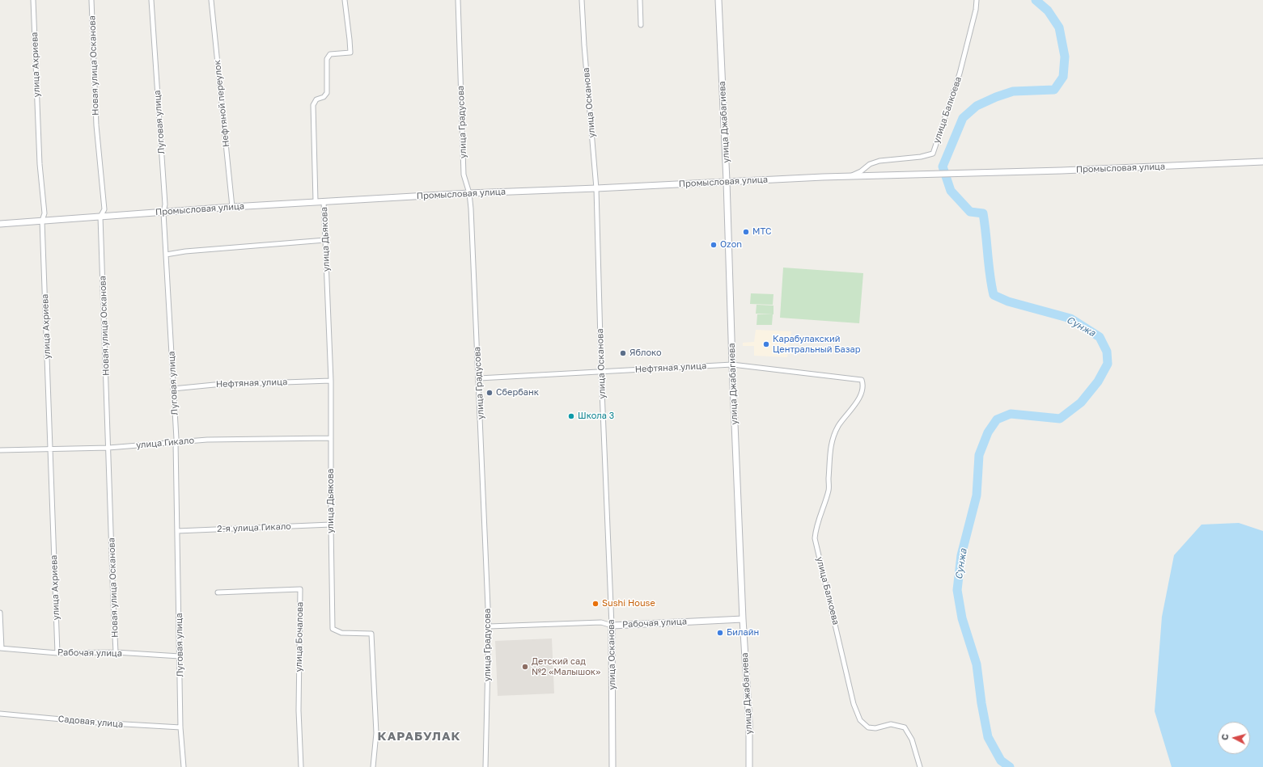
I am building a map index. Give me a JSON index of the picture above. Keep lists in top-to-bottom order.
{
  "streets": {
    "main road": [
      "улица Осканова",
      "улица Джабагиева",
      "Промысловая улица",
      "Рабочая улица"
    ],
    "street": [
      "улица Ахриева",
      "Новая улица Осканова",
      "Нефтяной переулок",
      "улица Балкоева",
      "Луговая улица",
      "улица Градусова",
      "улица Дьякова",
      "Нефтяная улица",
      "улица Гикало",
      "2-я улица Гикало",
      "улица Бочалова",
      "Садовая улица"
    ]
  },
  "crossings": [
    ["улица Ахриева", "Промысловая улица"],
    ["улица Ахриева", "улица Гикало"],
    ["улица Ахриева", "Рабочая улица"],
    ["Новая улица Осканова", "Промысловая улица"],
    ["Новая улица Осканова", "улица Гикало"],
    ["Новая улица Осканова", "Рабочая улица"],
    ["улица Осканова", "Промысловая улица"],
    ["улица Осканова", "Нефтяная улица"],
    ["улица Осканова", "Рабочая улица"],
    ["Нефтяной переулок", "Промысловая улица"],
    ["улица Балкоева", "Промысловая улица"],
    ["улица Балкоева", "Нефтяная улица"],
    ["Луговая улица", "Промысловая улица"],
    ["Луговая улица", "Нефтяная улица"],
    ["Луговая улица", "улица Гикало"],
    ["Луговая улица", "2-я улица Гикало"],
    ["Луговая улица", "Рабочая улица"],
    ["Луговая улица", "Садовая улица"],
    ["улица Градусова", "Промысловая улица"],
    ["улица Градусова", "Нефтяная улица"],
    ["улица Градусова", "Рабочая улица"],
    ["улица Джабагиева", "Промысловая улица"],
    ["улица Джабагиева", "Нефтяная улица"],
    ["улица Джабагиева", "Рабочая улица"],
    ["Промысловая улица", "улица Дьякова"],
    ["улица Дьякова", "Нефтяная улица"],
    ["улица Дьякова", "улица Гикало"],
    ["улица Дьякова", "2-я улица Гикало"]
  ],
  "districts": ["КАРАБУЛАК"],
  "water": ["Сунжа"],
  "places": [
    "МТС",
    "Ozon",
    "Карабулакский Центральный Базар",
    "Яблоко",
    "Сбербанк",
    "Школа 3",
    "Sushi House",
    "Билайн",
    "Детский сад №2 «Малышок»"
  ],
  "north": "left"
}
